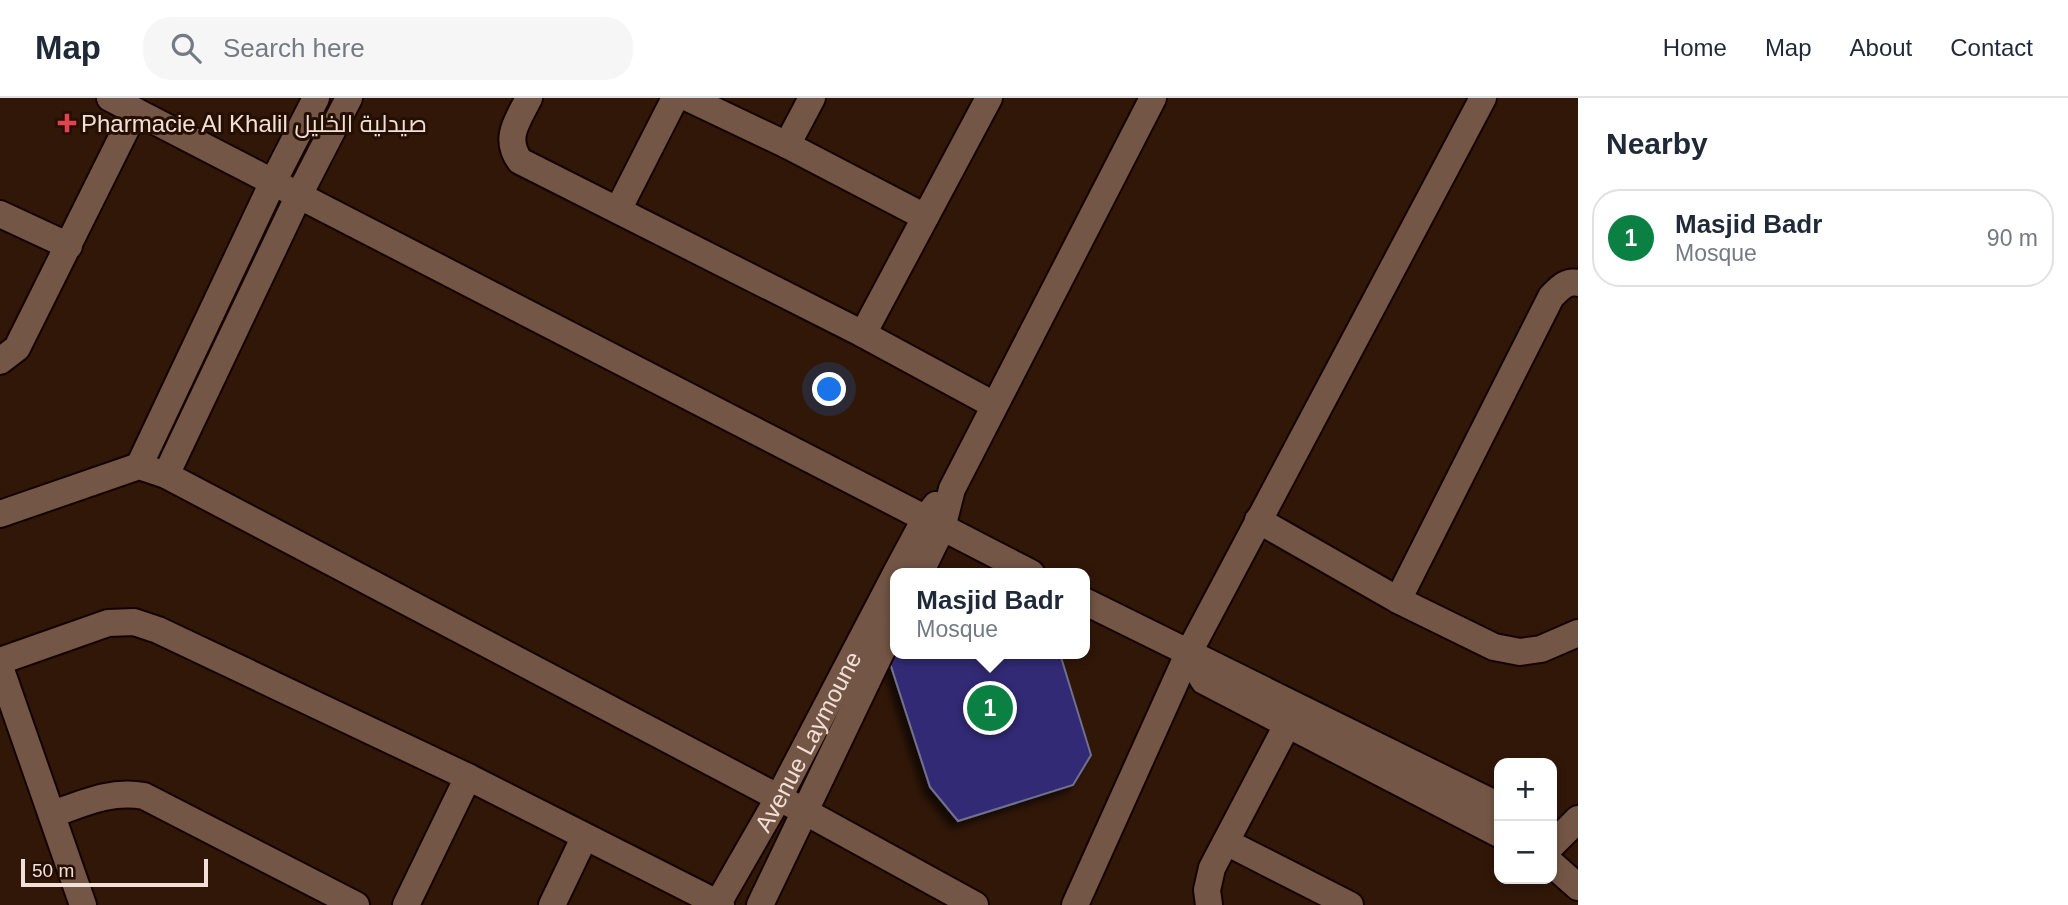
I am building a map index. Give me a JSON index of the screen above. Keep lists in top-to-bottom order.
{
  "streets": {
    "street": ["Avenue Laymoune"]
  },
  "places": {
    "health": ["Pharmacie Al Khalil صيدلية الخليل"]
  },
  "scale_bar": "50 m",
  "page": {
    "header": "Map",
    "search": "Search here",
    "nav": [
      "Home",
      "Map",
      "About",
      "Contact"
    ],
    "heading": "Nearby",
    "list": [
      {
        "mark": "1",
        "name": "Masjid Badr",
        "note": "Mosque",
        "value": "90 m"
      }
    ],
    "popup": ["Masjid Badr", "Mosque"],
    "pins": "1",
    "map_buttons": ["+", "−"],
    "scale": "50 m"
  }
}
